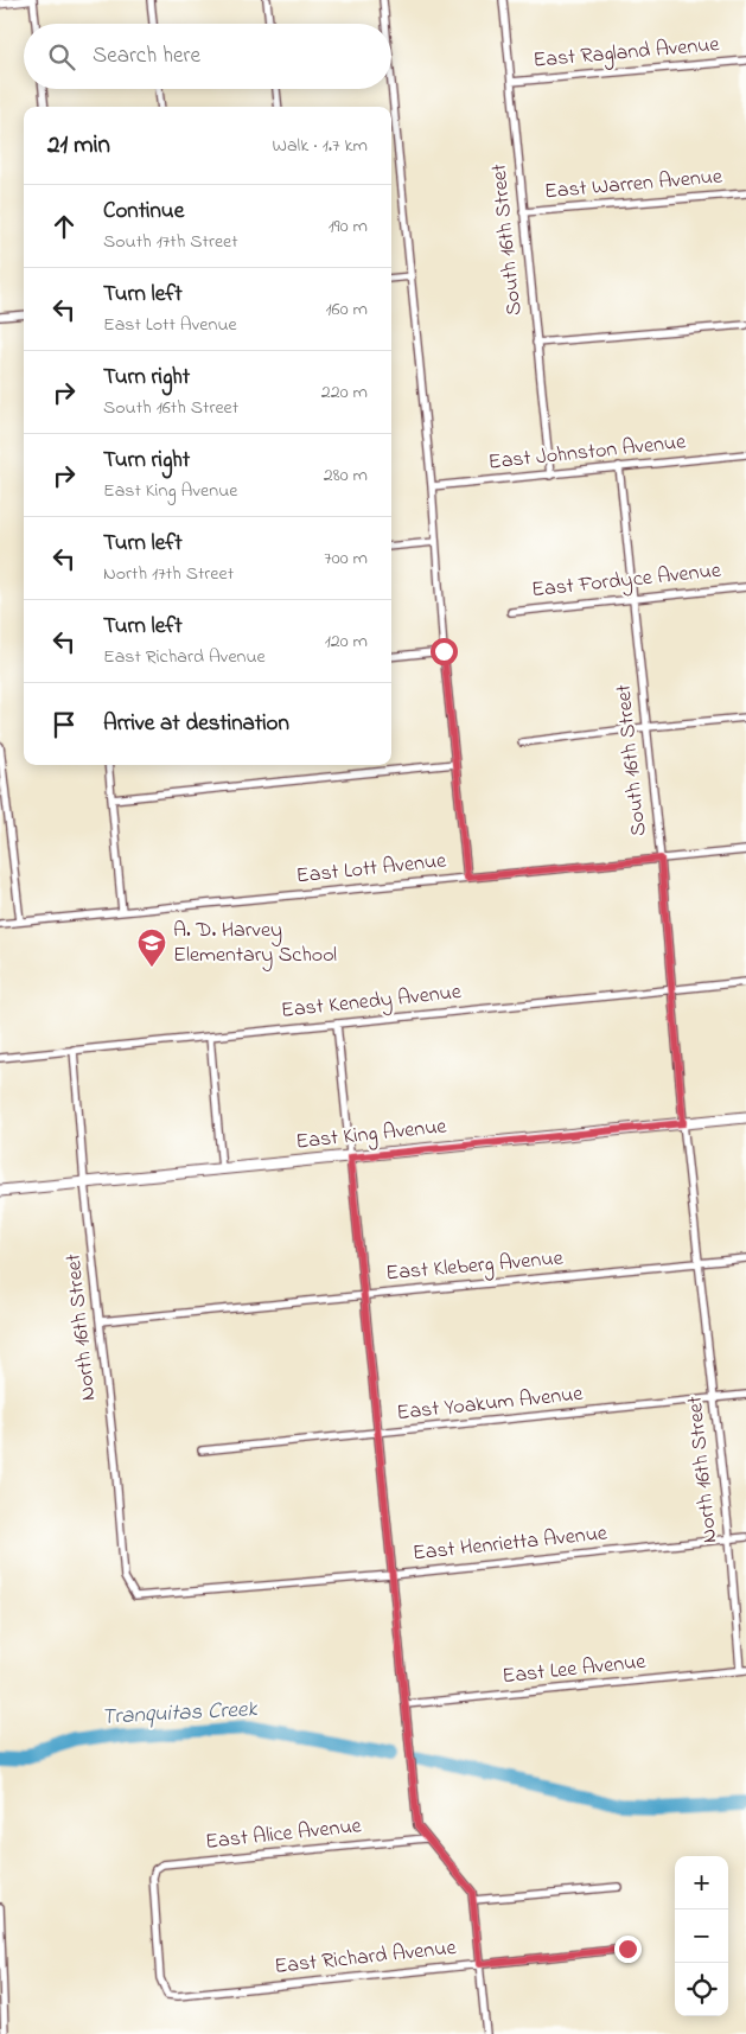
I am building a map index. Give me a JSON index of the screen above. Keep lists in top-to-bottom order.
{
  "streets": {
    "main road": ["East King Avenue"],
    "street": [
      "East Ragland Avenue",
      "East Warren Avenue",
      "South 16th Street",
      "East Johnston Avenue",
      "East Fordyce Avenue",
      "East Lott Avenue",
      "East Kenedy Avenue",
      "East Kleberg Avenue",
      "North 16th Street",
      "East Yoakum Avenue",
      "East Henrietta Avenue",
      "East Lee Avenue",
      "East Alice Avenue",
      "East Richard Avenue"
    ]
  },
  "crossings": [
    ["East Ragland Avenue", "South 16th Street"],
    ["East Warren Avenue", "South 16th Street"],
    ["South 16th Street", "East Johnston Avenue"],
    ["South 16th Street", "East Fordyce Avenue"],
    ["South 16th Street", "East Lott Avenue"],
    ["South 16th Street", "East Kenedy Avenue"],
    ["South 16th Street", "East King Avenue"],
    ["South 16th Street", "East Kleberg Avenue"],
    ["South 16th Street", "North 16th Street"],
    ["East Kenedy Avenue", "North 16th Street"],
    ["East King Avenue", "North 16th Street"],
    ["East Kleberg Avenue", "North 16th Street"],
    ["North 16th Street", "East Yoakum Avenue"],
    ["North 16th Street", "East Henrietta Avenue"],
    ["North 16th Street", "East Lee Avenue"],
    ["East Alice Avenue", "East Richard Avenue"]
  ],
  "water": ["Tranquitas Creek"],
  "places": {
    "school or university": ["A. D. Harvey Elementary School"]
  },
  "page": {
    "search": "Search here",
    "heading": ["21 min", "Walk · 1.7 km"],
    "list": [
      ["Continue", "South 17th Street", "190 m"],
      ["Turn left", "East Lott Avenue", "160 m"],
      ["Turn right", "South 16th Street", "220 m"],
      ["Turn right", "East King Avenue", "280 m"],
      ["Turn left", "North 17th Street", "700 m"],
      ["Turn left", "East Richard Avenue", "120 m"],
      "Arrive at destination"
    ],
    "map_buttons": ["+", "−"]
  }
}
